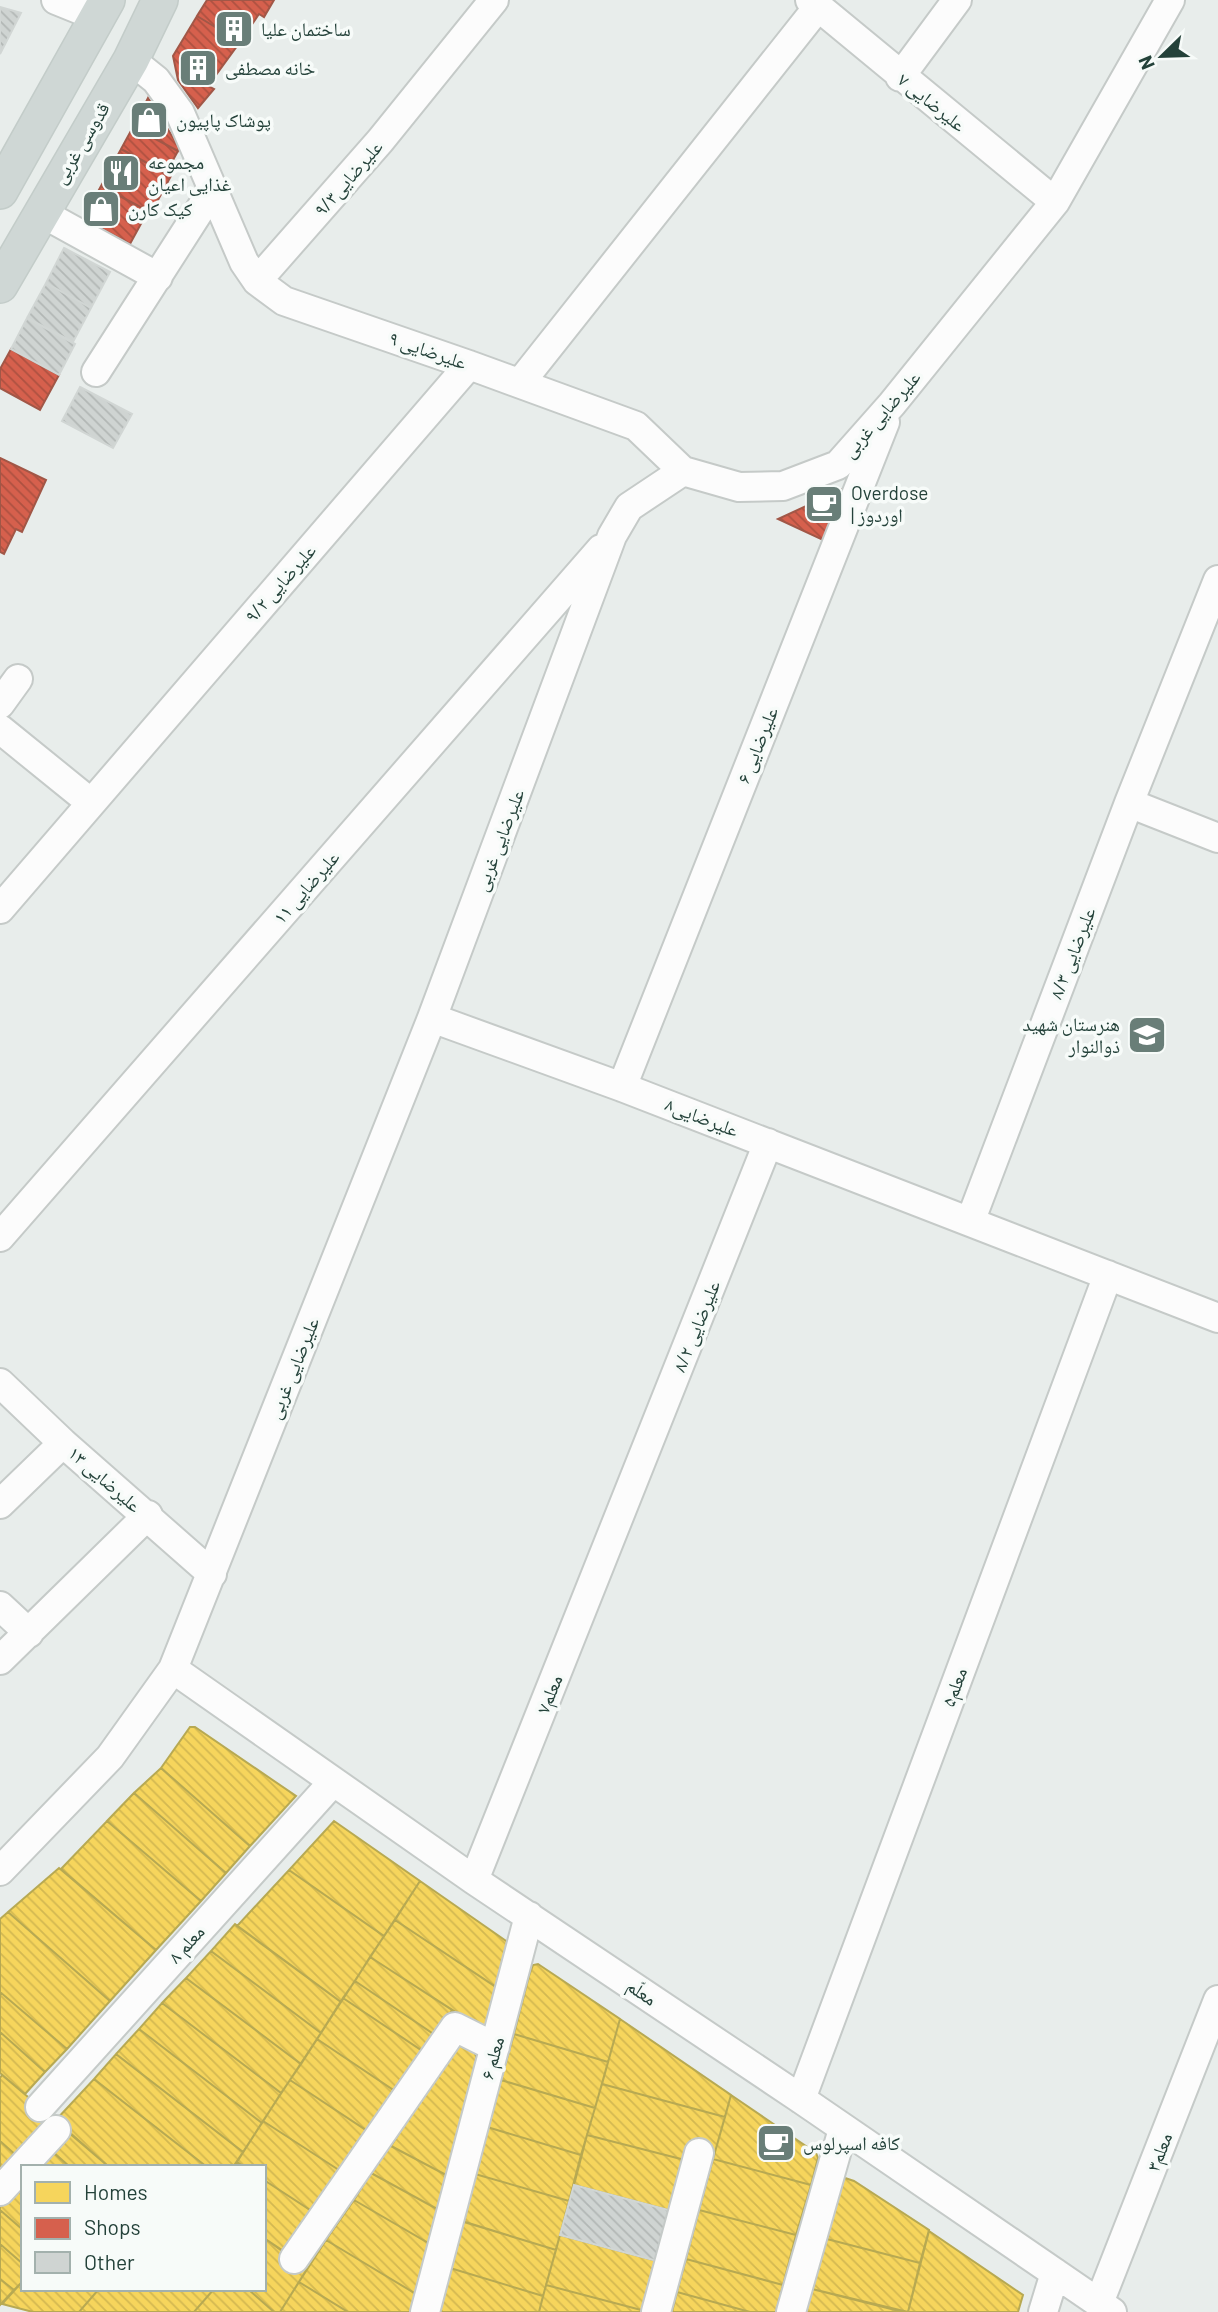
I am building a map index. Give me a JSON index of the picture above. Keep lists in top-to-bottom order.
{
  "streets": {
    "main road": ["قدوسی غربی"],
    "street": [
      "۷ علیرضایی",
      "علیرضایی۹/۳",
      "۹ علیرضایی",
      "علیرضایی غربی",
      "۹/۲ علیرضایی",
      "۶ علیرضایی",
      "۱۱ علیرضایی",
      "۸/۳ علیرضایی",
      "علیرضایی۸",
      "علیرضایی ۸/۲",
      "۱۳ علیرضایی",
      "معلم۵",
      "معلم۷",
      "۸ معلم",
      "معلّم",
      "۶ معلم",
      "معلم۳"
    ]
  },
  "crossings": [
    ["۷ علیرضایی", "علیرضایی غربی"],
    ["قدوسی غربی", "۹ علیرضایی"],
    ["علیرضایی۹/۳", "۹ علیرضایی"],
    ["۹ علیرضایی", "علیرضایی غربی"],
    ["۹ علیرضایی", "۹/۲ علیرضایی"],
    ["علیرضایی غربی", "۶ علیرضایی"],
    ["علیرضایی غربی", "۱۱ علیرضایی"],
    ["علیرضایی غربی", "علیرضایی۸"],
    ["علیرضایی غربی", "۱۳ علیرضایی"],
    ["علیرضایی غربی", "معلّم"],
    ["۶ علیرضایی", "علیرضایی۸"],
    ["۸/۳ علیرضایی", "علیرضایی۸"],
    ["علیرضایی۸", "علیرضایی ۸/۲"],
    ["علیرضایی۸", "معلم۵"],
    ["علیرضایی ۸/۲", "معلم۷"],
    ["معلم۵", "معلّم"],
    ["معلم۷", "معلّم"],
    ["۸ معلم", "معلّم"],
    ["معلّم", "۶ معلم"],
    ["معلّم", "معلم۳"]
  ],
  "places": {
    "building": ["ساختمان علیا", "خانه مصطفی"],
    "shop": ["پوشاک پاپیون", "کیک کارن"],
    "restaurant": ["مجموعه غذایی اعیان"],
    "cafe": ["Overdose | اوردوز", "کافه اسپرلوس"],
    "school or university": ["هنرستان شهید ذوالنوار"]
  },
  "legend": ["Homes", "Shops", "Other"],
  "north": "bottom left"
}
